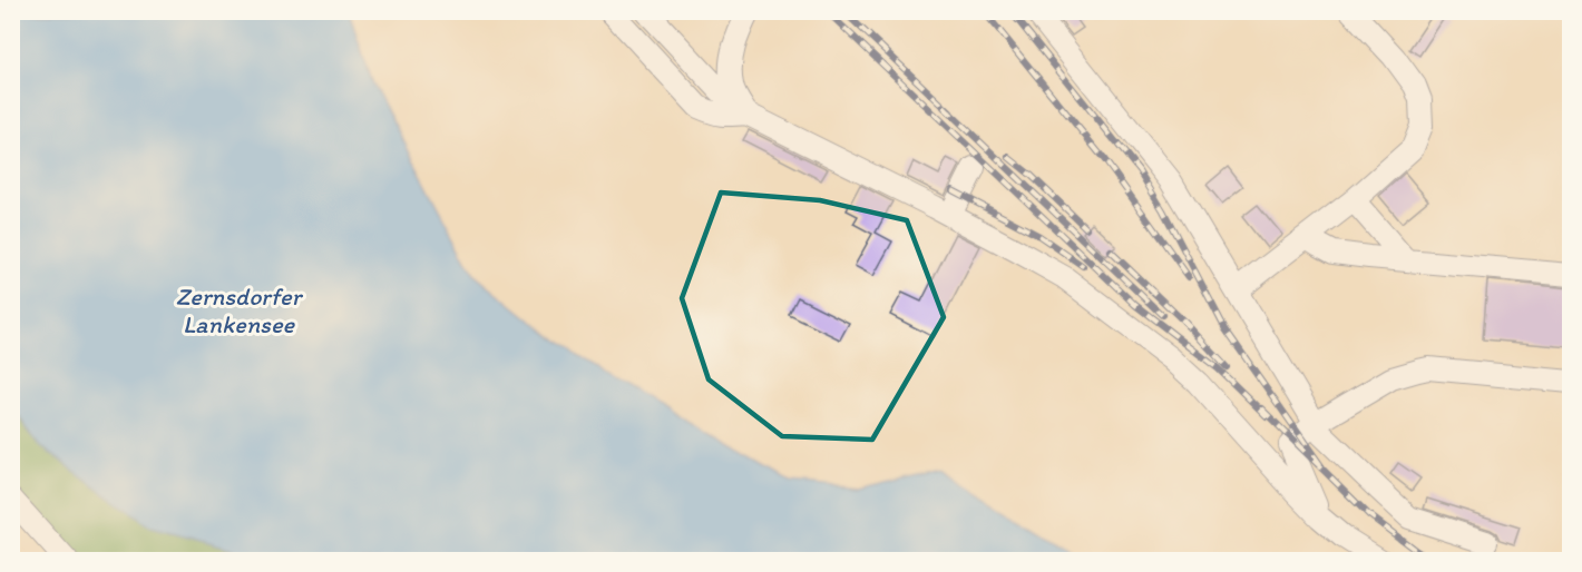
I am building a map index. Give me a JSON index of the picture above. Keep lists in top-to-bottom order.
{
  "water": ["Zernsdorfer Lankensee"]
}
